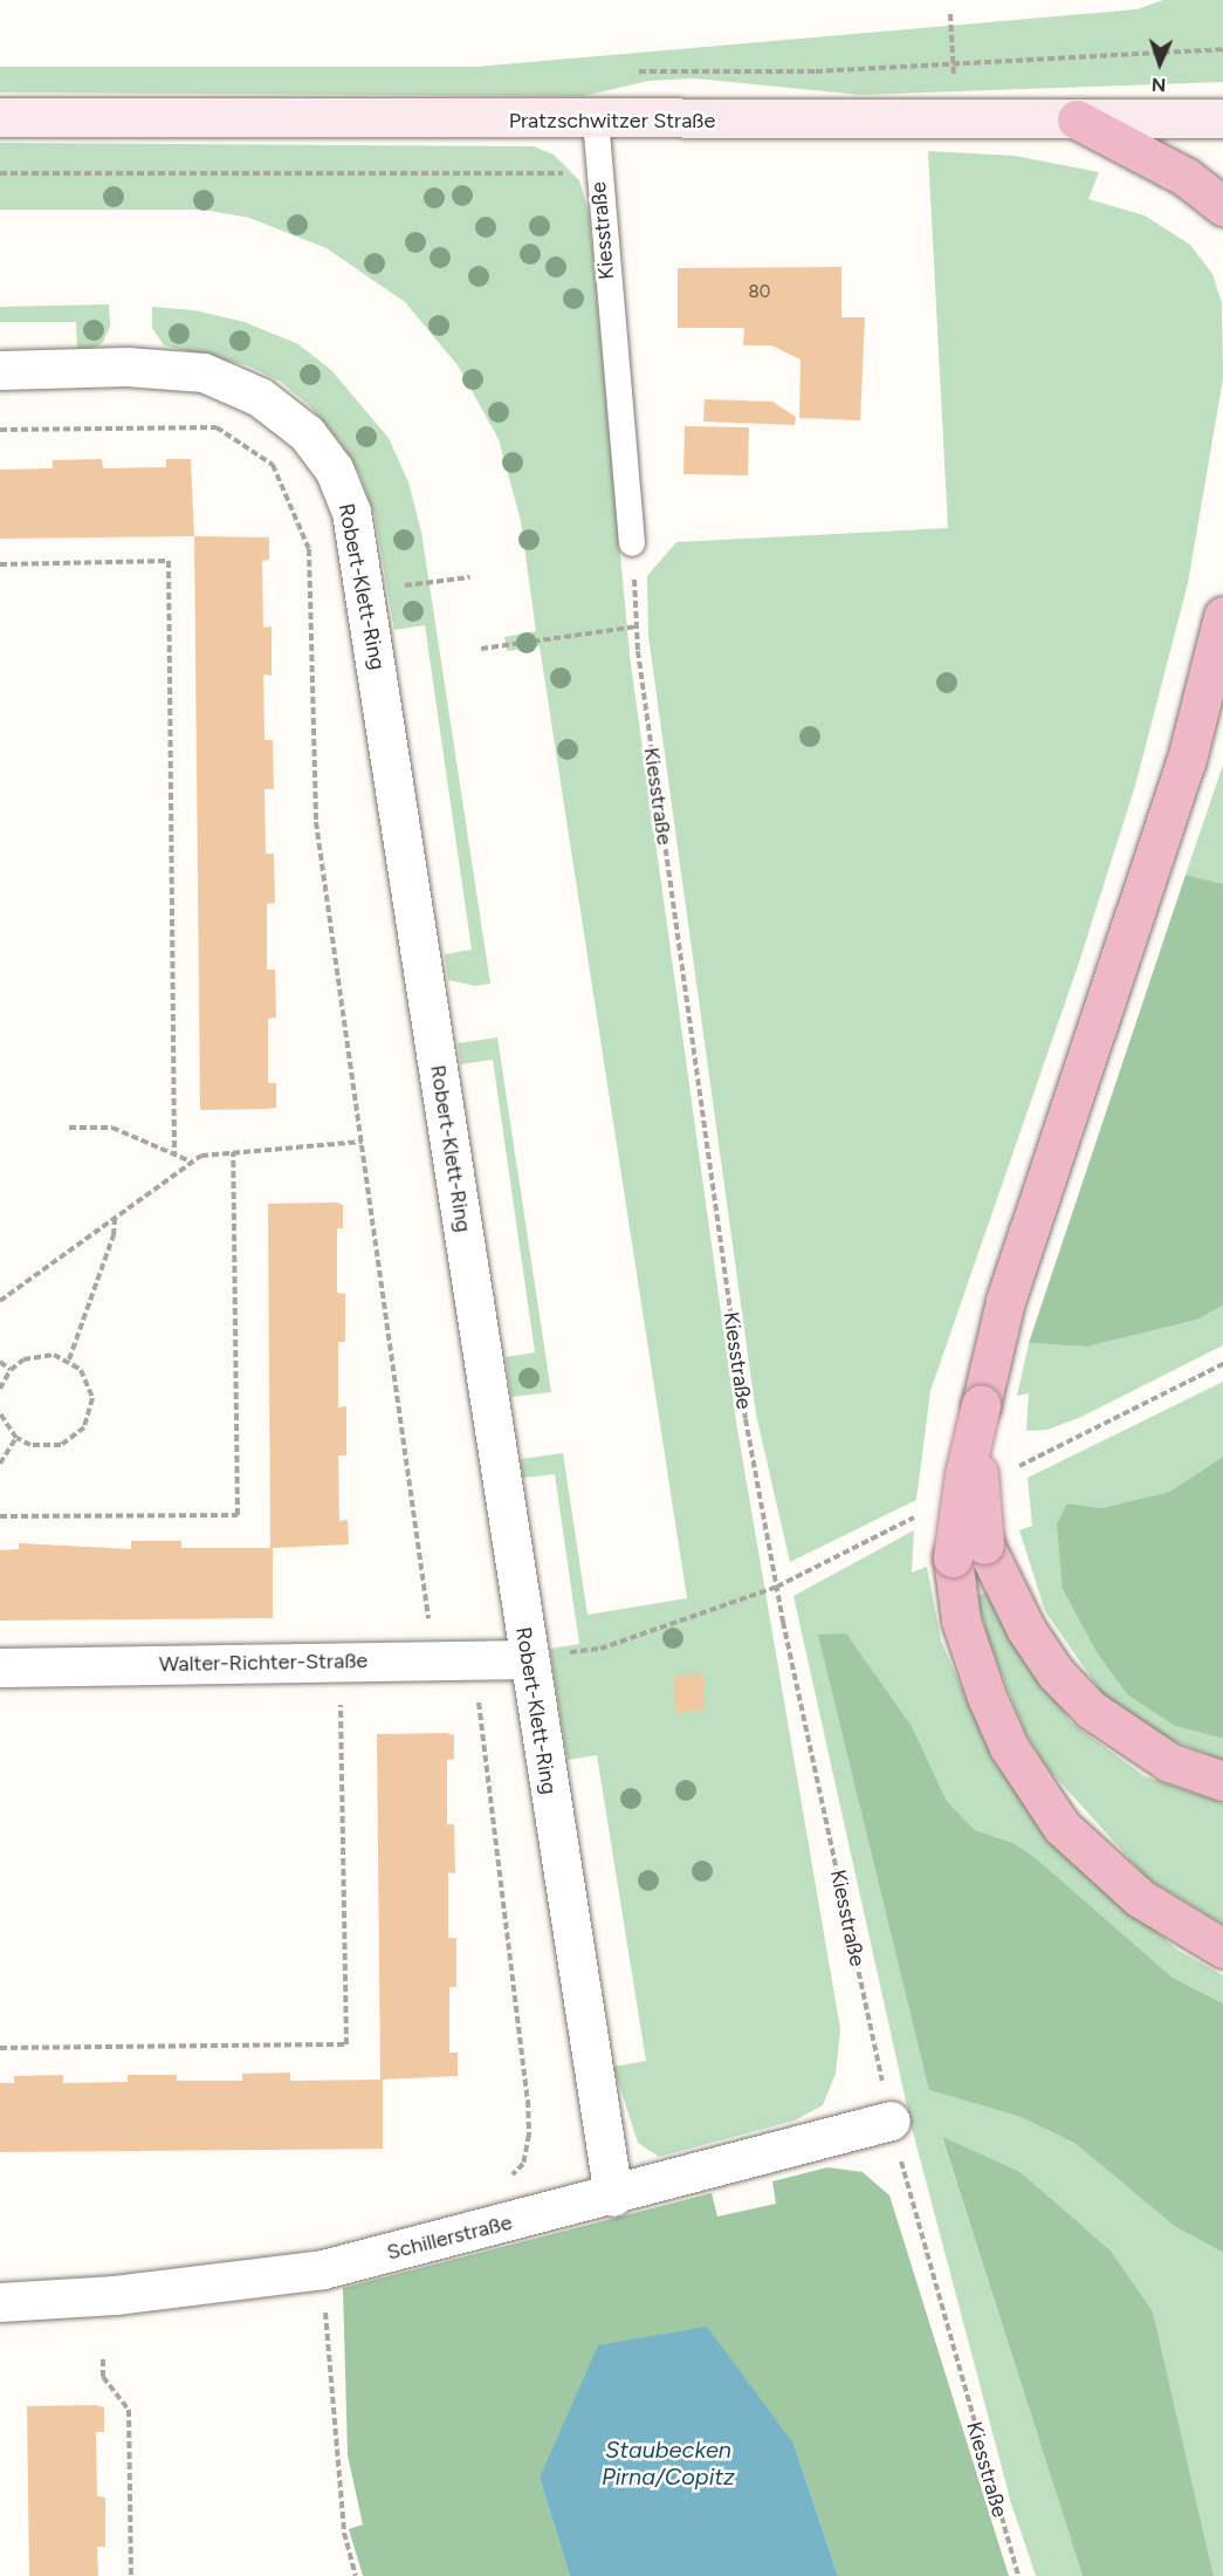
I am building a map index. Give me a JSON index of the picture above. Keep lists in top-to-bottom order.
{
  "streets": {
    "street": [
      "Pratzschwitzer Straße",
      "Robert-Klett-Ring",
      "Walter-Richter-Straße",
      "Schillerstraße"
    ],
    "lane": ["Kiesstraße"]
  },
  "crossings": [
    ["Pratzschwitzer Straße", "Kiesstraße"],
    ["Kiesstraße", "Schillerstraße"],
    ["Robert-Klett-Ring", "Walter-Richter-Straße"],
    ["Robert-Klett-Ring", "Schillerstraße"]
  ],
  "water": ["Staubecken Pirna/Copitz"],
  "house_numbers": ["80"],
  "north": "bottom"
}
